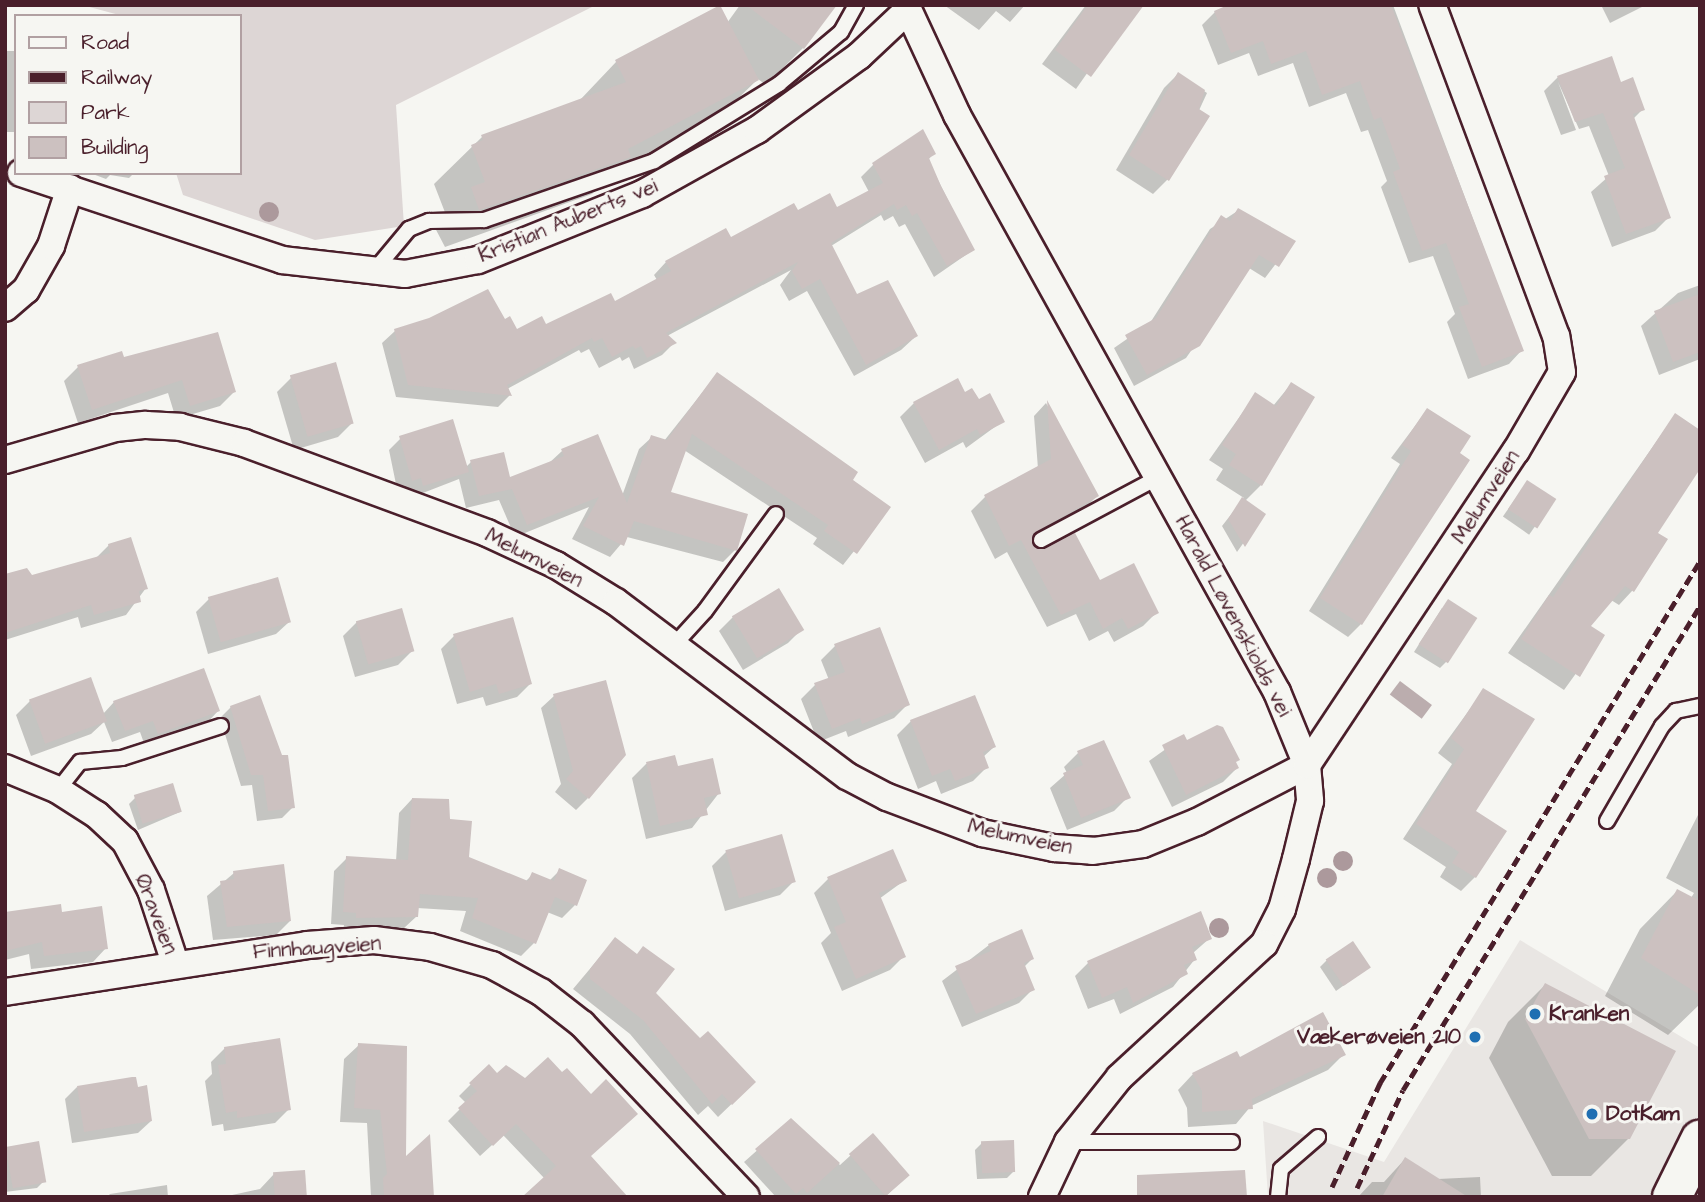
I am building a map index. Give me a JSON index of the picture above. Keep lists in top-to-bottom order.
{
  "streets": {
    "street": [
      "Kristian Auberts vei",
      "Melumveien",
      "Harald Løvenskiolds vei",
      "Øraveien",
      "Finnhaugveien"
    ]
  },
  "crossings": [
    ["Kristian Auberts vei", "Harald Løvenskiolds vei"],
    ["Melumveien", "Harald Løvenskiolds vei"],
    ["Øraveien", "Finnhaugveien"]
  ],
  "places": ["Kranken", "Vækerøveien 210", "DotKam"],
  "legend": [
    "Road",
    "Railway",
    "Park",
    "Building"
  ]
}
